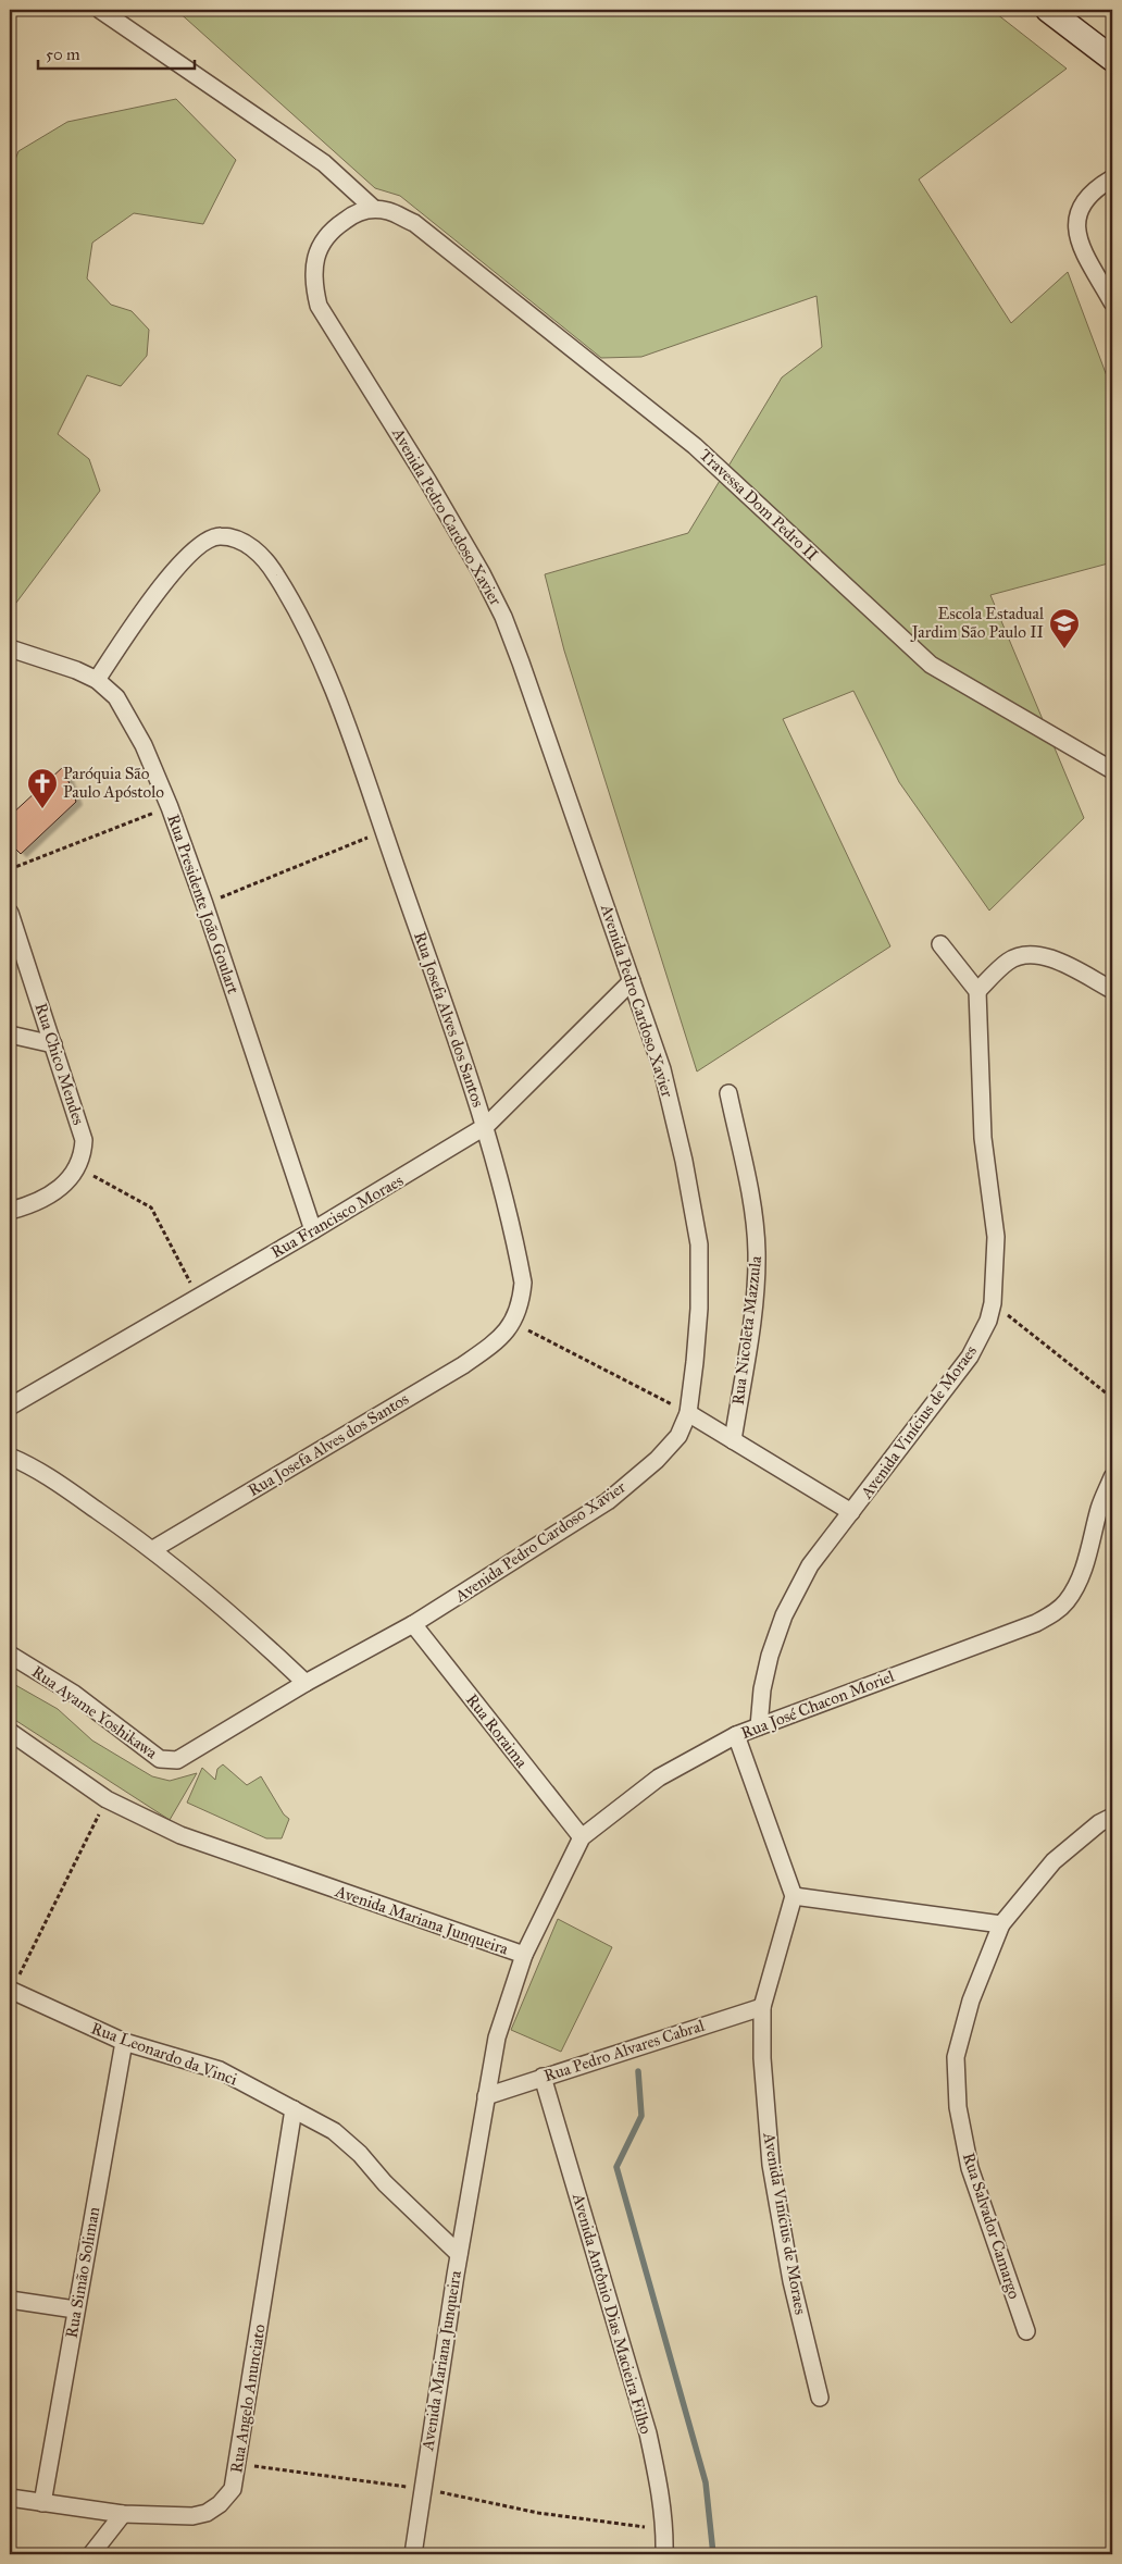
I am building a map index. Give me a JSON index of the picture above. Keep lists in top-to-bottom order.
{
  "streets": {
    "street": [
      "Travessa Dom Pedro II",
      "Avenida Pedro Cardoso Xavier",
      "Rua Presidente João Goulart",
      "Rua Josefa Alves dos Santos",
      "Rua Chico Mendes",
      "Rua Francisco Moraes",
      "Rua Nicoleta Mazzula",
      "Avenida Vinícius de Moraes",
      "Rua José Chacon Moriel",
      "Rua Ayame Yoshikawa",
      "Rua Roraima",
      "Avenida Mariana Junqueira",
      "Rua Pedro Alvares Cabral",
      "Rua Leonardo da Vinci",
      "Rua Salvador Camargo",
      "Rua Simão Soliman",
      "Avenida Antônio Dias Macieira Filho",
      "Rua Angelo Anunciato"
    ]
  },
  "crossings": [
    ["Travessa Dom Pedro II", "Avenida Pedro Cardoso Xavier"],
    ["Avenida Pedro Cardoso Xavier", "Rua Francisco Moraes"],
    ["Avenida Pedro Cardoso Xavier", "Rua Ayame Yoshikawa"],
    ["Avenida Pedro Cardoso Xavier", "Rua Roraima"],
    ["Rua Presidente João Goulart", "Rua Josefa Alves dos Santos"],
    ["Rua Presidente João Goulart", "Rua Francisco Moraes"],
    ["Rua Josefa Alves dos Santos", "Rua Francisco Moraes"],
    ["Avenida Vinícius de Moraes", "Rua José Chacon Moriel"],
    ["Avenida Vinícius de Moraes", "Rua Pedro Alvares Cabral"],
    ["Rua José Chacon Moriel", "Rua Roraima"],
    ["Rua José Chacon Moriel", "Avenida Mariana Junqueira"],
    ["Avenida Mariana Junqueira", "Rua Pedro Alvares Cabral"],
    ["Avenida Mariana Junqueira", "Rua Leonardo da Vinci"],
    ["Rua Pedro Alvares Cabral", "Avenida Antônio Dias Macieira Filho"],
    ["Rua Leonardo da Vinci", "Rua Simão Soliman"],
    ["Rua Leonardo da Vinci", "Rua Angelo Anunciato"],
    ["Rua Simão Soliman", "Rua Angelo Anunciato"]
  ],
  "places": {
    "school or university": ["Escola Estadual Jardim São Paulo II"],
    "church": ["Paróquia São Paulo Apóstolo"]
  },
  "scale_bar": "50 m"
}
